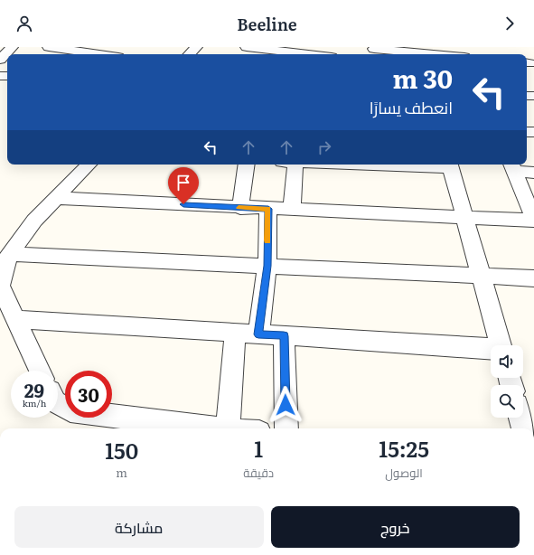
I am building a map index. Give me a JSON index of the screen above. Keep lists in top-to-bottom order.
{
  "page": {
    "header": "Beeline",
    "turn": ["30 m", "انعطف يسارًا"],
    "speed": "29 km/h",
    "limit": "30",
    "eta": [
      "15:25",
      "الوصول",
      "1",
      "دقيقة",
      "150",
      "m"
    ],
    "buttons": ["خروج", "مشاركة"]
  }
}
